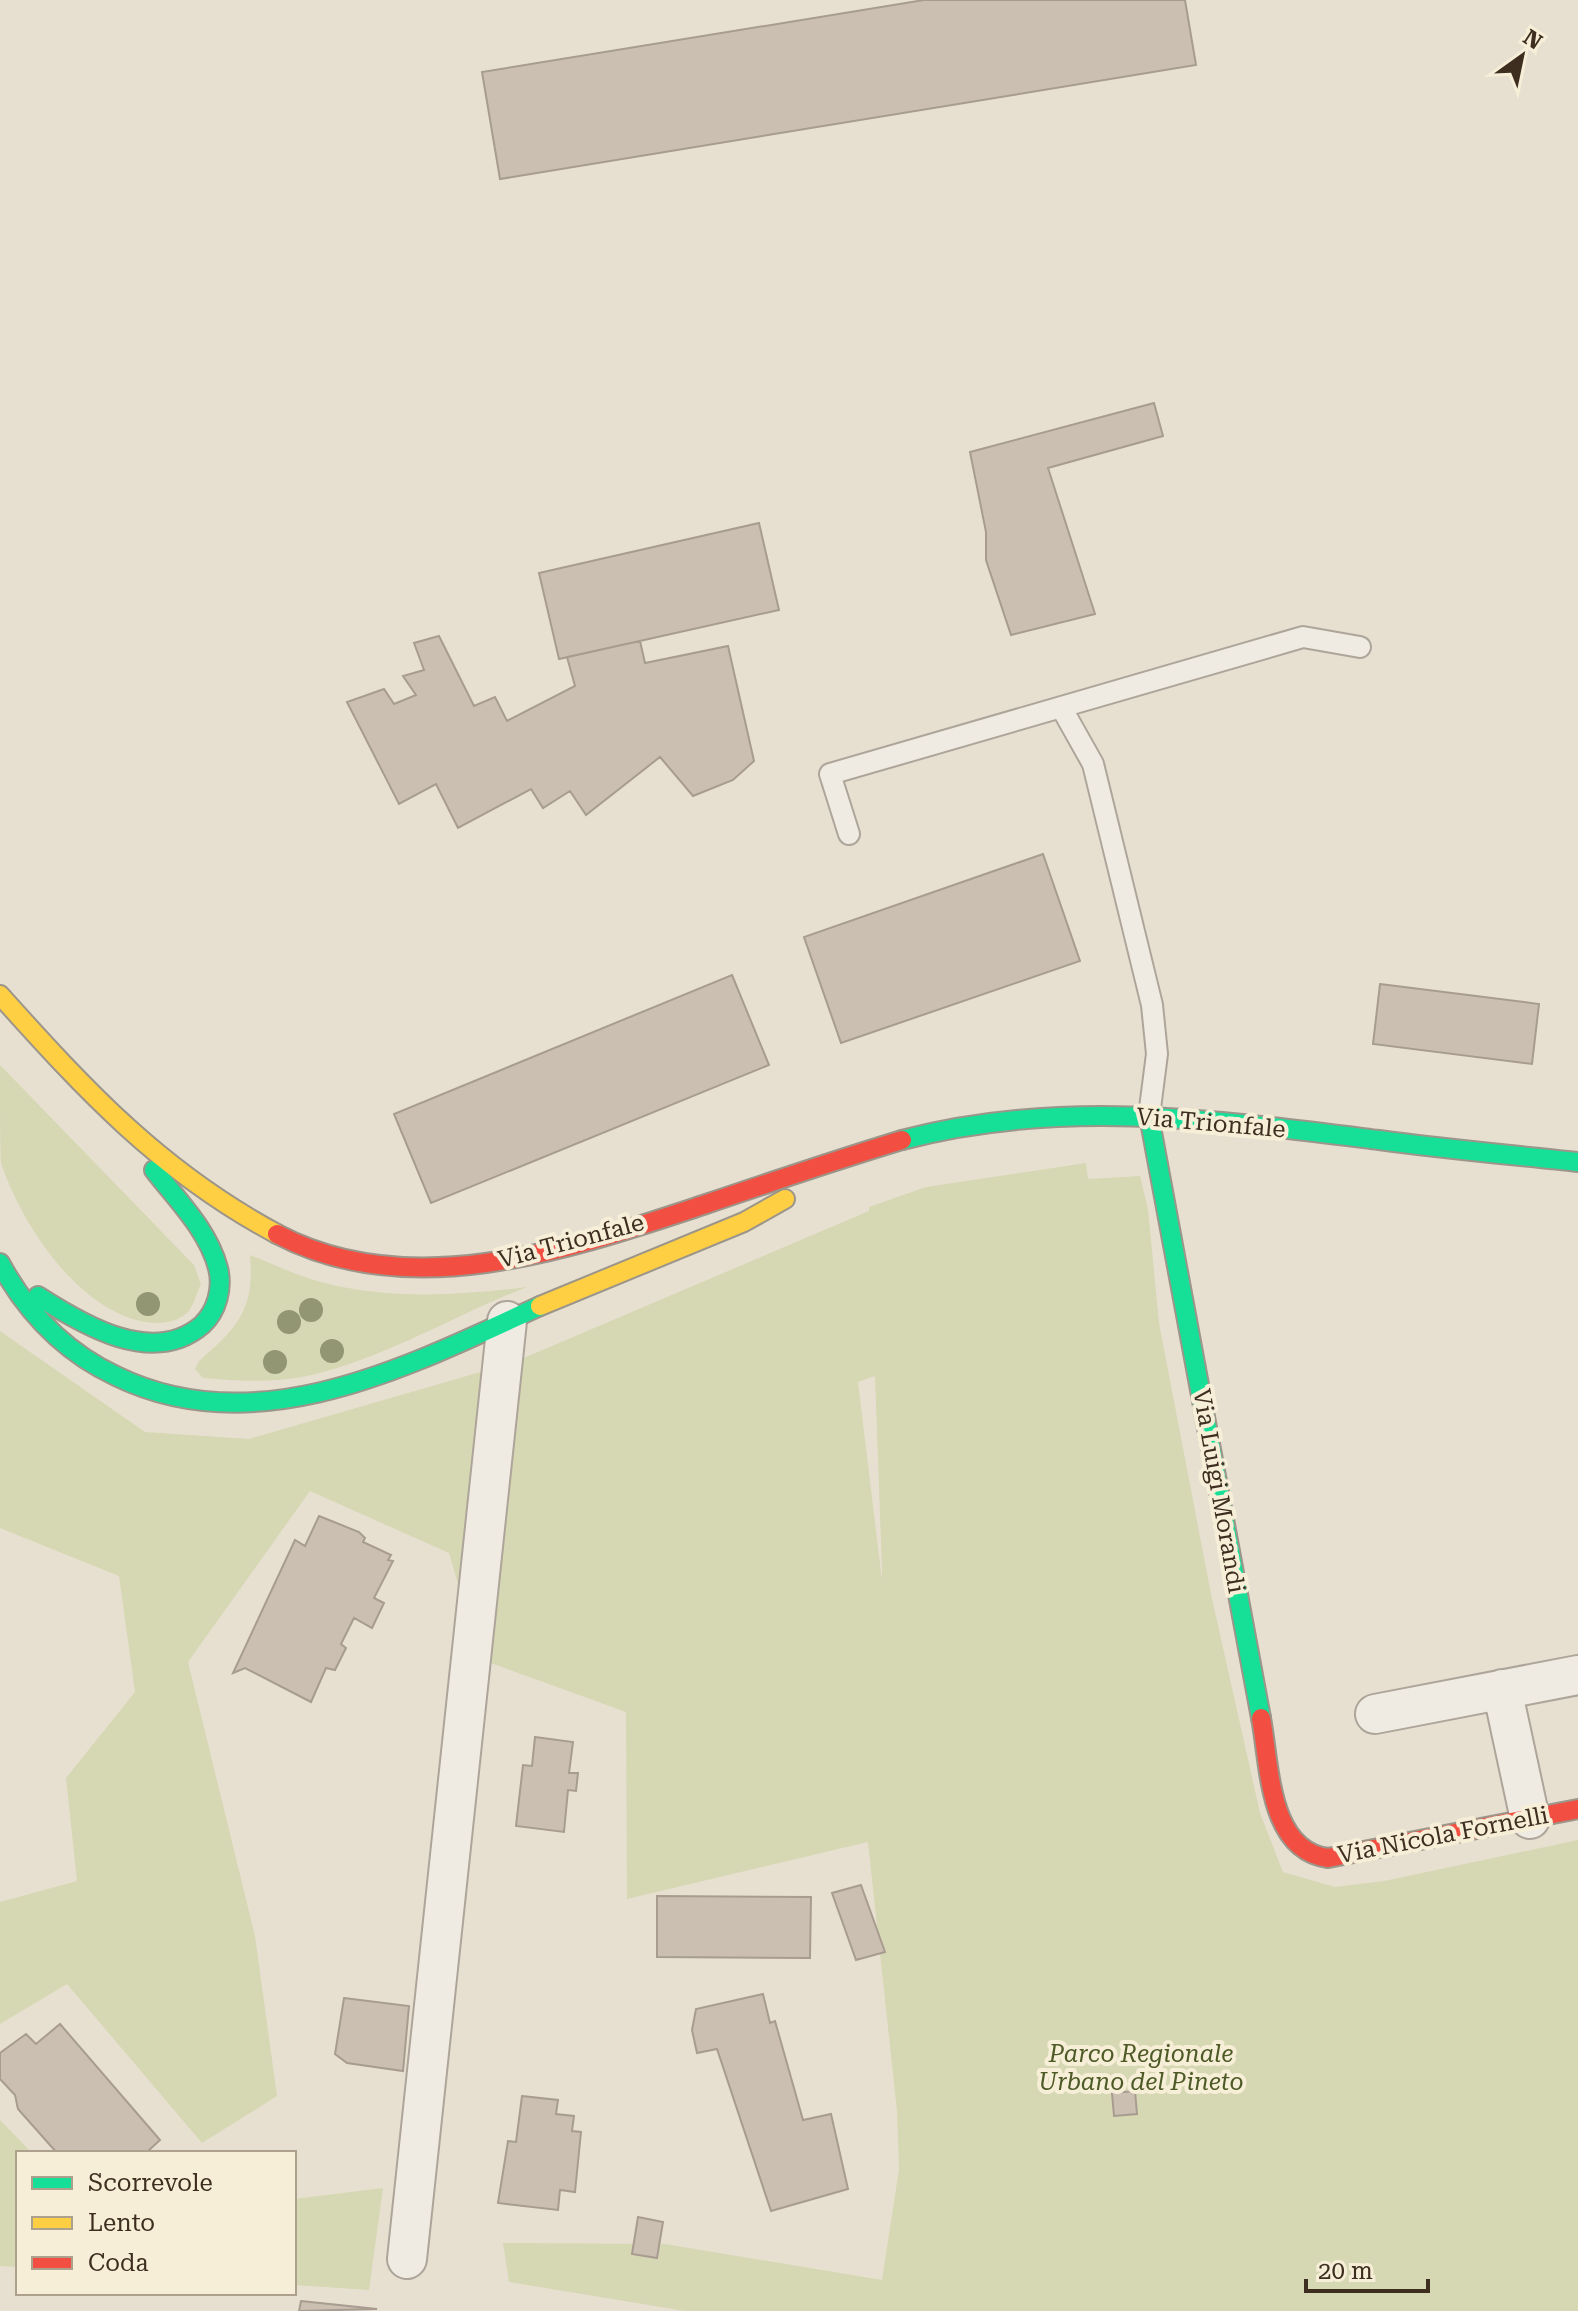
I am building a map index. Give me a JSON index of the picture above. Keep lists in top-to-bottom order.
{
  "streets": {
    "main road": ["Via Trionfale", "Via Luigi Morandi", "Via Nicola Fornelli"]
  },
  "crossings": [
    ["Via Trionfale", "Via Luigi Morandi"],
    ["Via Luigi Morandi", "Via Nicola Fornelli"]
  ],
  "parks": ["Parco Regionale Urbano del Pineto"],
  "legend": ["Scorrevole", "Lento", "Coda"],
  "scale_bar": "20 m",
  "north": "top right"
}
